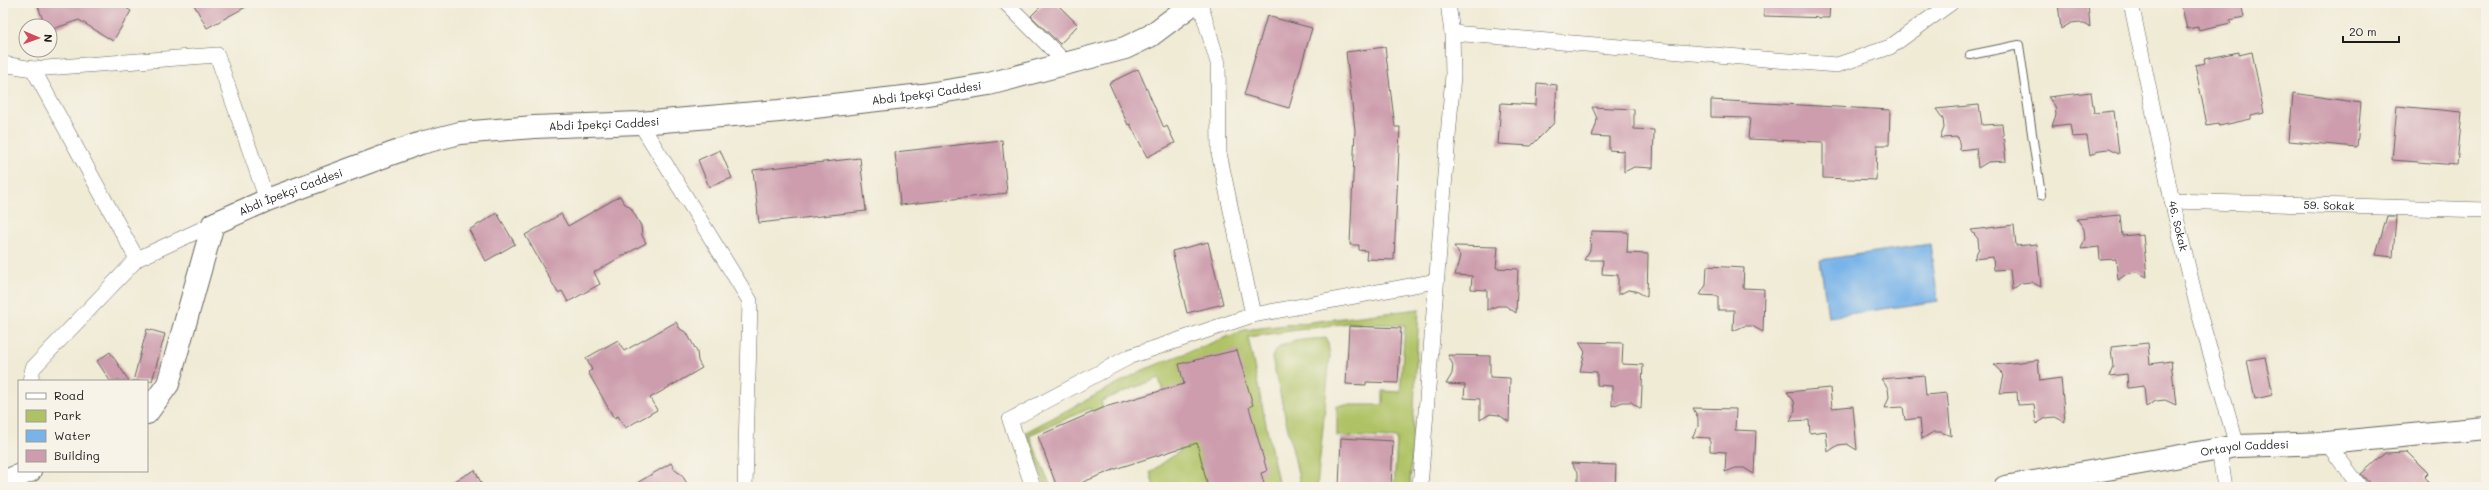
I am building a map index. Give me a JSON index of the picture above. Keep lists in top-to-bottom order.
{
  "streets": {
    "street": [
      "Abdi İpekçi Caddesi",
      "59. Sokak",
      "46. Sokak",
      "Ortayol Caddesi"
    ]
  },
  "crossings": [
    ["59. Sokak", "46. Sokak"],
    ["46. Sokak", "Ortayol Caddesi"]
  ],
  "legend": [
    "Road",
    "Park",
    "Water",
    "Building"
  ],
  "scale_bar": "20 m",
  "north": "right"
}
